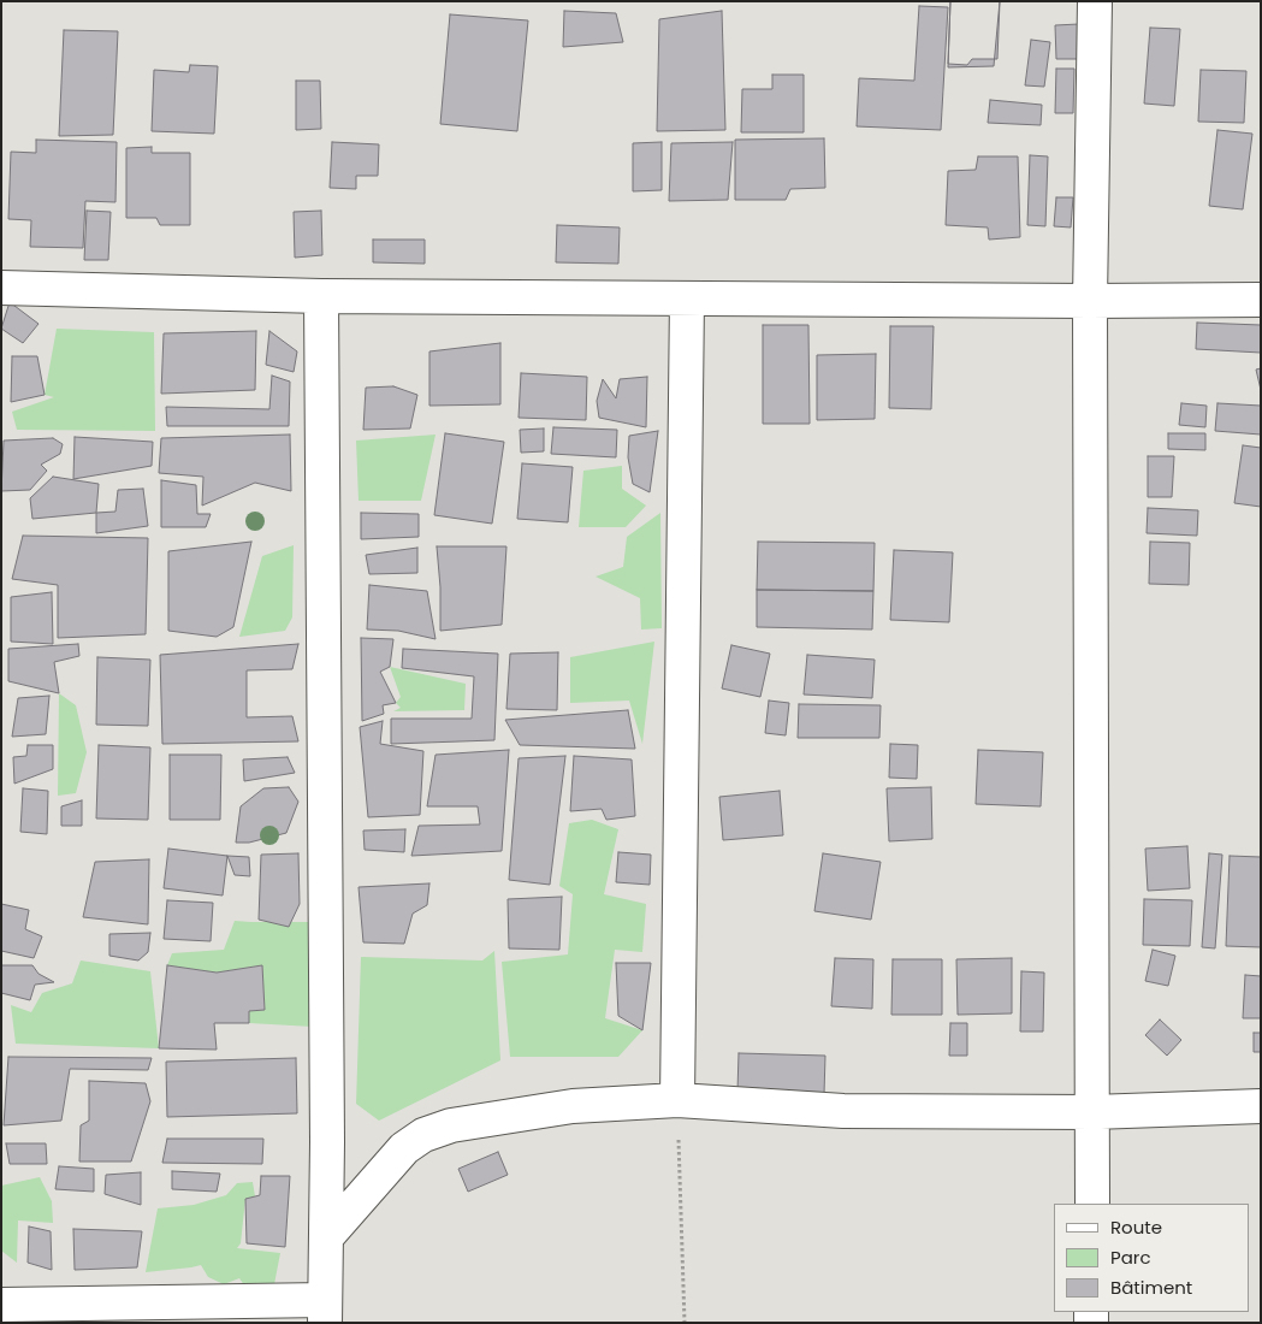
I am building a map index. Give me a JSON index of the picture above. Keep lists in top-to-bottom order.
{
  "legend": ["Route", "Parc", "Bâtiment"]
}
